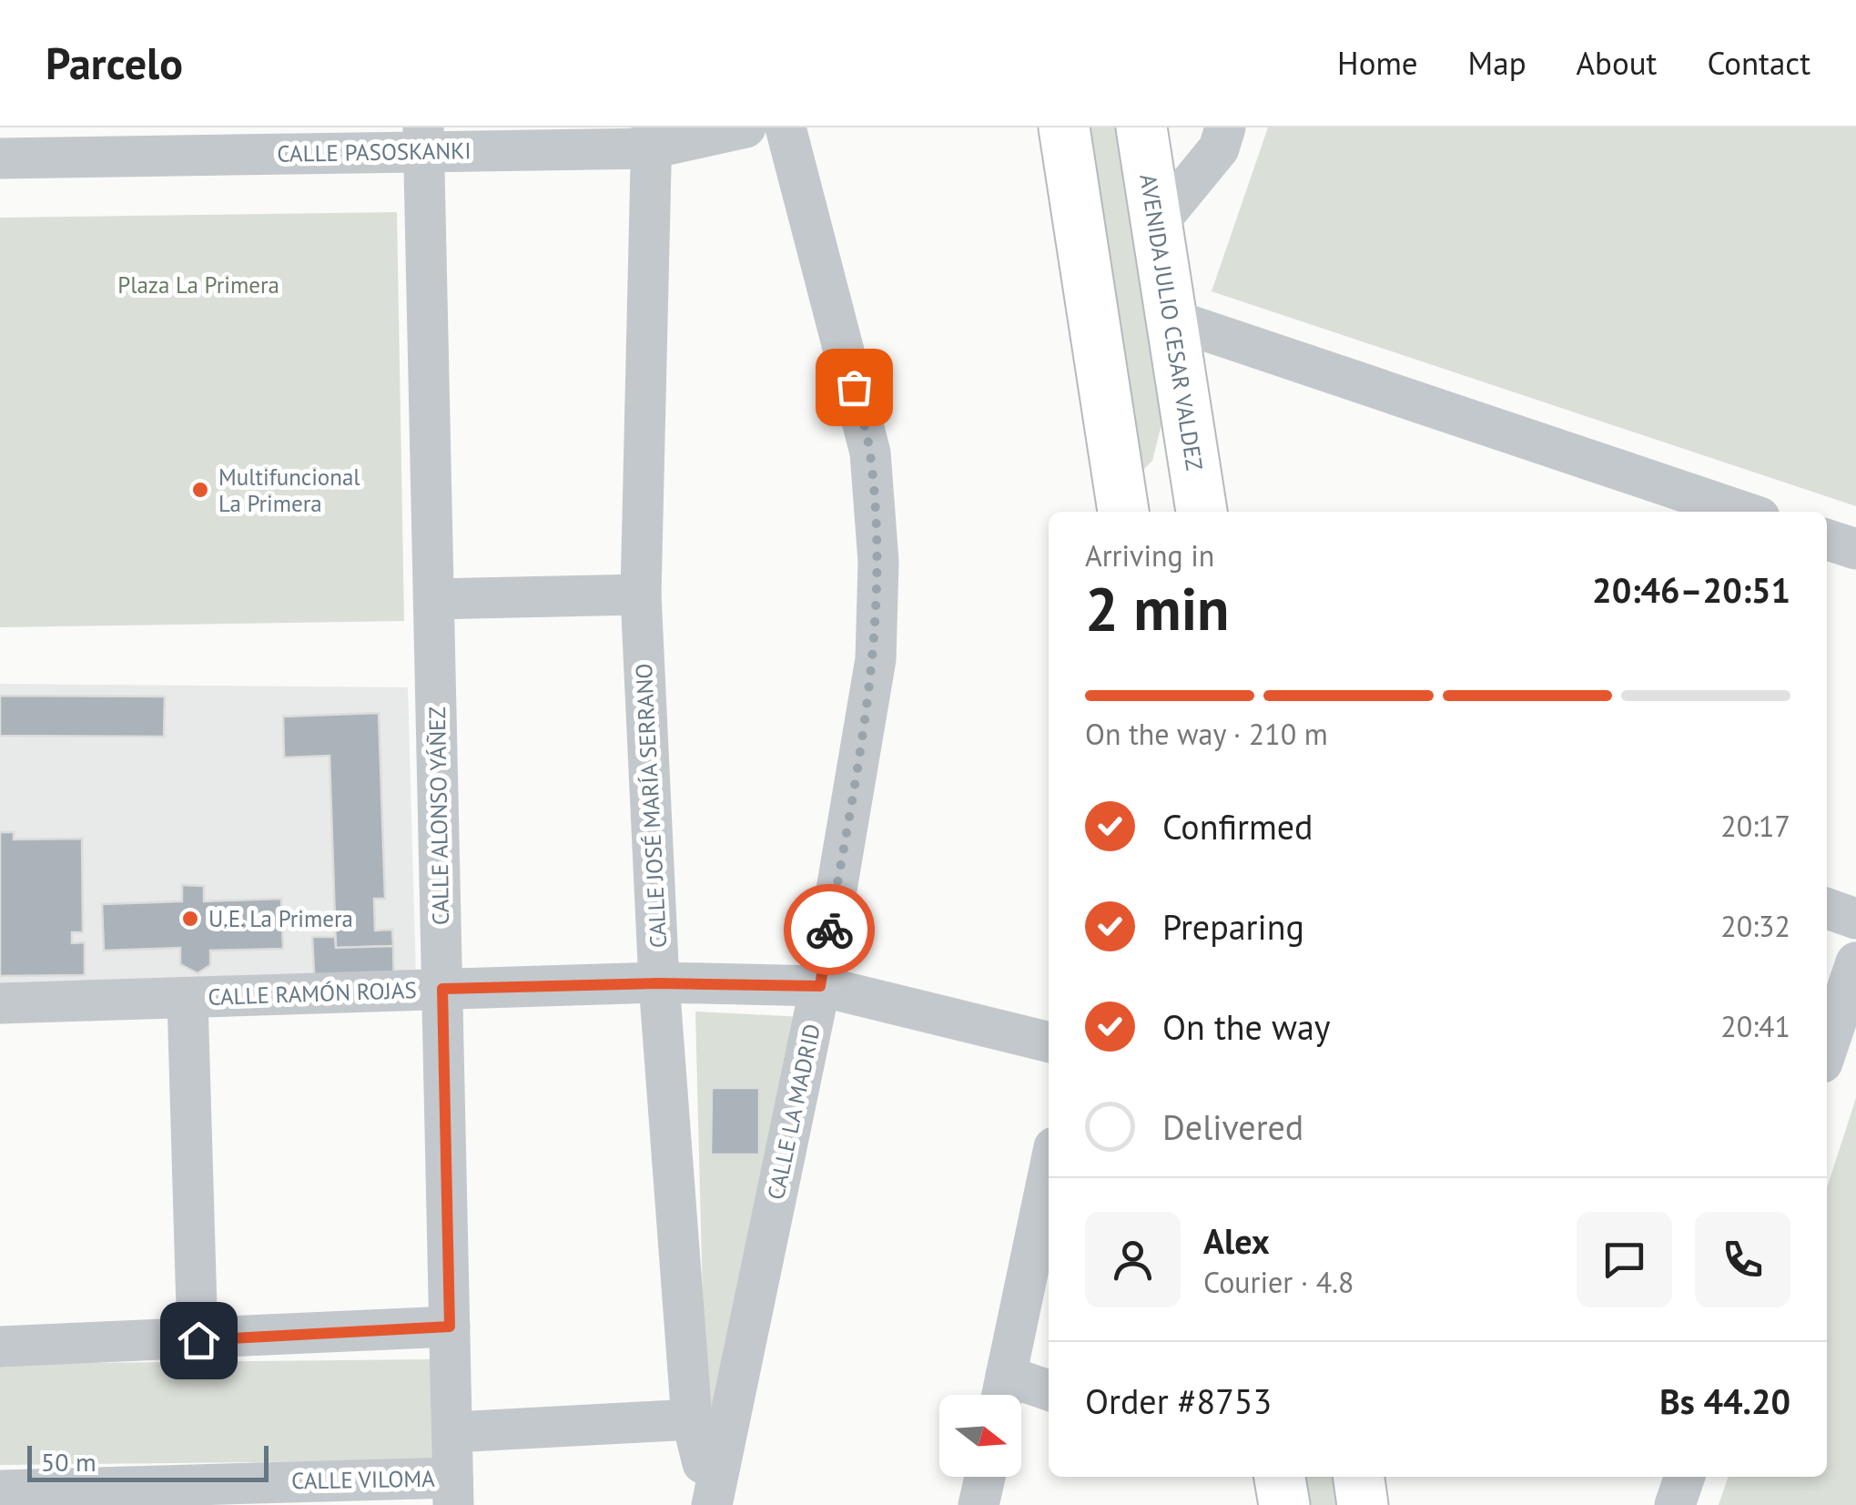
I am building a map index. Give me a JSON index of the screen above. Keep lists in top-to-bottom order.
{
  "streets": {
    "main road": ["AVENIDA JULIO CESAR VALDEZ"],
    "street": [
      "CALLE PASOSKANKI",
      "CALLE JOSÉ MARÍA SERRANO",
      "CALLE ALONSO YÁÑEZ",
      "CALLE RAMÓN ROJAS",
      "CALLE LA MADRID",
      "CALLE VILOMA"
    ]
  },
  "crossings": [
    ["CALLE PASOSKANKI", "CALLE JOSÉ MARÍA SERRANO"],
    ["CALLE PASOSKANKI", "CALLE ALONSO YÁÑEZ"],
    ["CALLE JOSÉ MARÍA SERRANO", "CALLE RAMÓN ROJAS"],
    ["CALLE JOSÉ MARÍA SERRANO", "CALLE LA MADRID"],
    ["CALLE ALONSO YÁÑEZ", "CALLE RAMÓN ROJAS"],
    ["CALLE ALONSO YÁÑEZ", "CALLE VILOMA"],
    ["CALLE RAMÓN ROJAS", "CALLE LA MADRID"]
  ],
  "parks": ["Plaza La Primera"],
  "places": ["Multifuncional La Primera", "U.E. La Primera"],
  "scale_bar": "50 m",
  "north": "right",
  "page": {
    "header": "Parcelo",
    "nav": [
      "Home",
      "Map",
      "About",
      "Contact"
    ],
    "heading": ["2 min", "Arriving in", "20:46–20:51"],
    "panel": [
      "Alex",
      "Courier · 4.8",
      "Order #8753",
      "Bs 44.20"
    ],
    "bar": "On the way · 210 m",
    "list": [
      ["Confirmed", "20:17"],
      ["Preparing", "20:32"],
      ["On the way", "20:41"],
      "Delivered"
    ],
    "scale": "50 m"
  }
}
